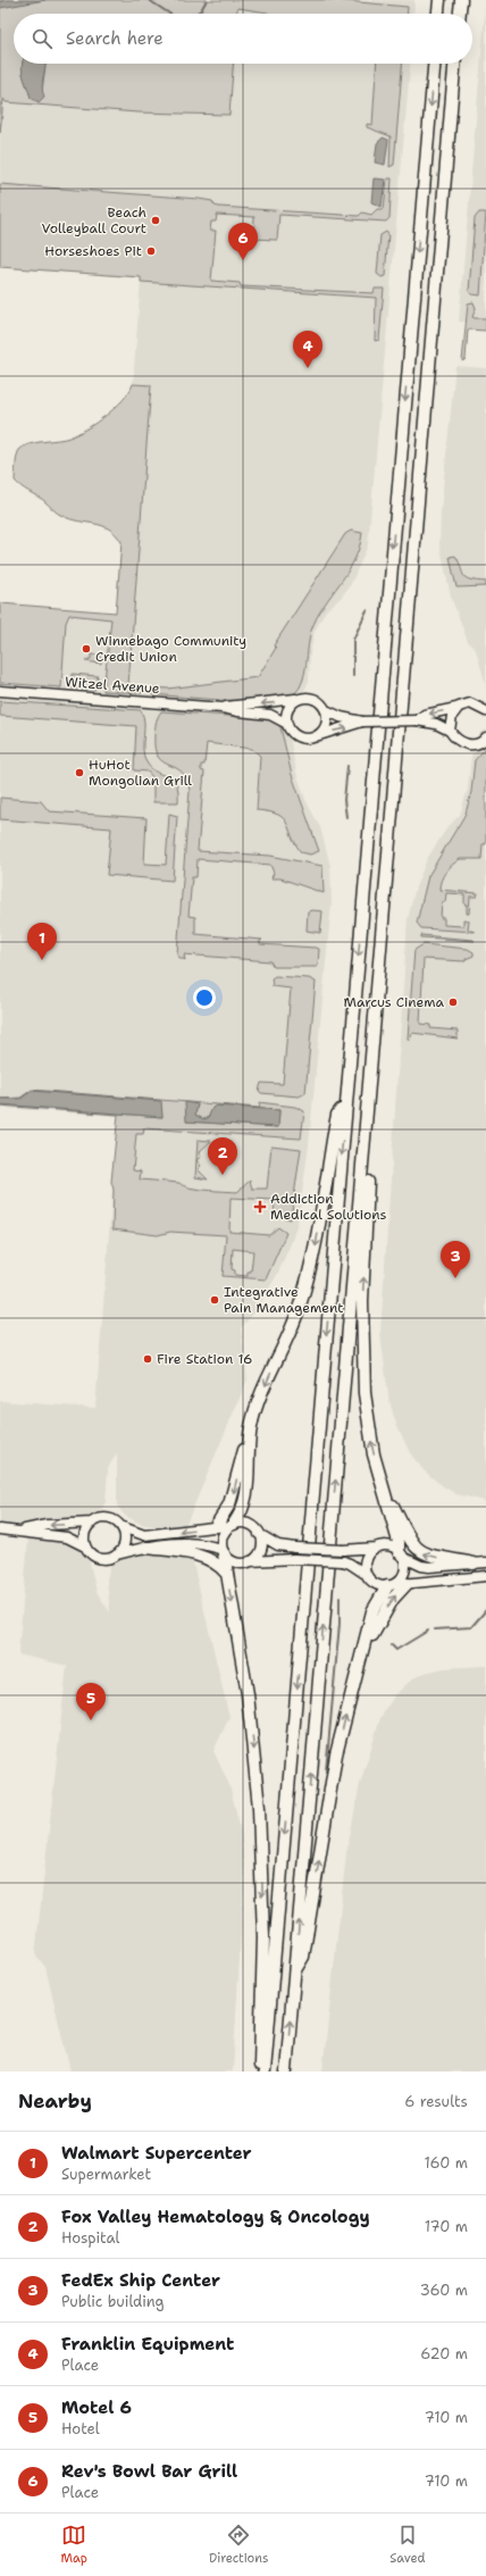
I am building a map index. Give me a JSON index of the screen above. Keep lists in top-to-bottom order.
{
  "streets": {
    "main road": ["Witzel Avenue"]
  },
  "places": {
    "other": [
      "Beach Volleyball Court",
      "Horseshoes Pit",
      "Winnebago Community Credit Union",
      "HuHot Mongolian Grill",
      "Marcus Cinema",
      "Integrative Pain Management",
      "Fire Station 16"
    ],
    "health": ["Addiction Medical Solutions"]
  },
  "page": {
    "search": "Search here",
    "pins": [
      "6",
      "4",
      "1",
      "2",
      "3",
      "5"
    ],
    "heading": ["Nearby", "6 results"],
    "list": [
      {
        "mark": "1",
        "name": "Walmart Supercenter",
        "note": "Supermarket",
        "value": "160 m"
      },
      {
        "mark": "2",
        "name": "Fox Valley Hematology & Oncology",
        "note": "Hospital",
        "value": "170 m"
      },
      {
        "mark": "3",
        "name": "FedEx Ship Center",
        "note": "Public building",
        "value": "360 m"
      },
      {
        "mark": "4",
        "name": "Franklin Equipment",
        "note": "Place",
        "value": "620 m"
      },
      {
        "mark": "5",
        "name": "Motel 6",
        "note": "Hotel",
        "value": "710 m"
      },
      {
        "mark": "6",
        "name": "Rev's Bowl Bar Grill",
        "note": "Place",
        "value": "710 m"
      }
    ],
    "nav": ["Map", "Directions", "Saved"]
  }
}
